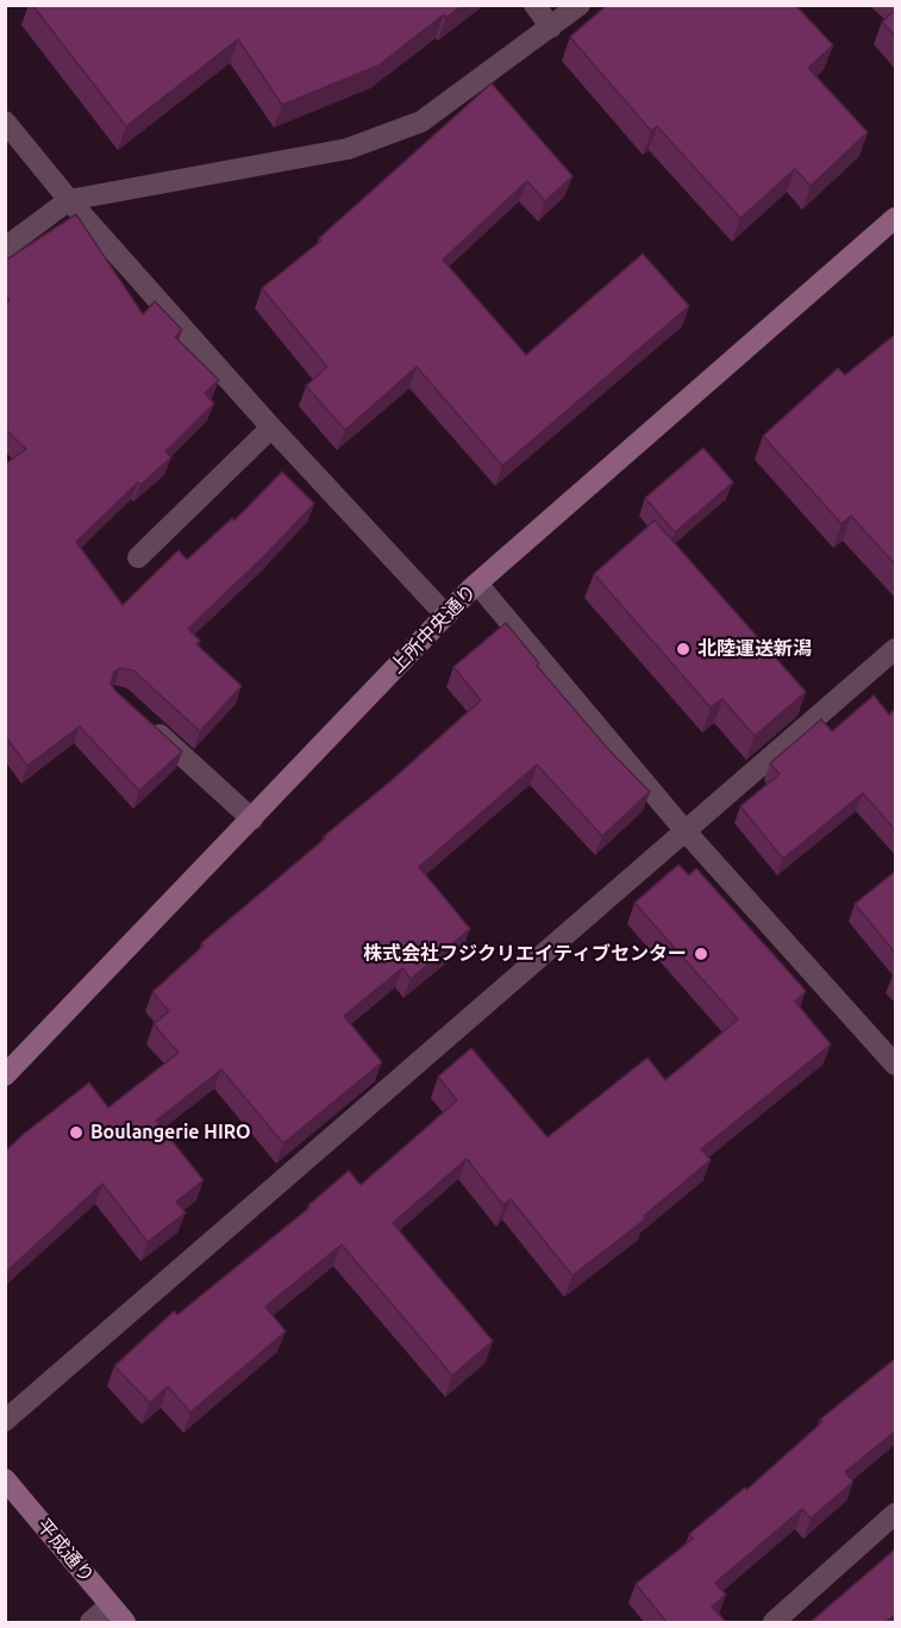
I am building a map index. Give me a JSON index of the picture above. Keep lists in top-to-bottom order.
{
  "streets": {
    "street": ["上所中央通り", "平成通り"]
  },
  "places": ["北陸運送新潟", "株式会社フジクリエイティブセンター", "Boulangerie HIRO"]
}
